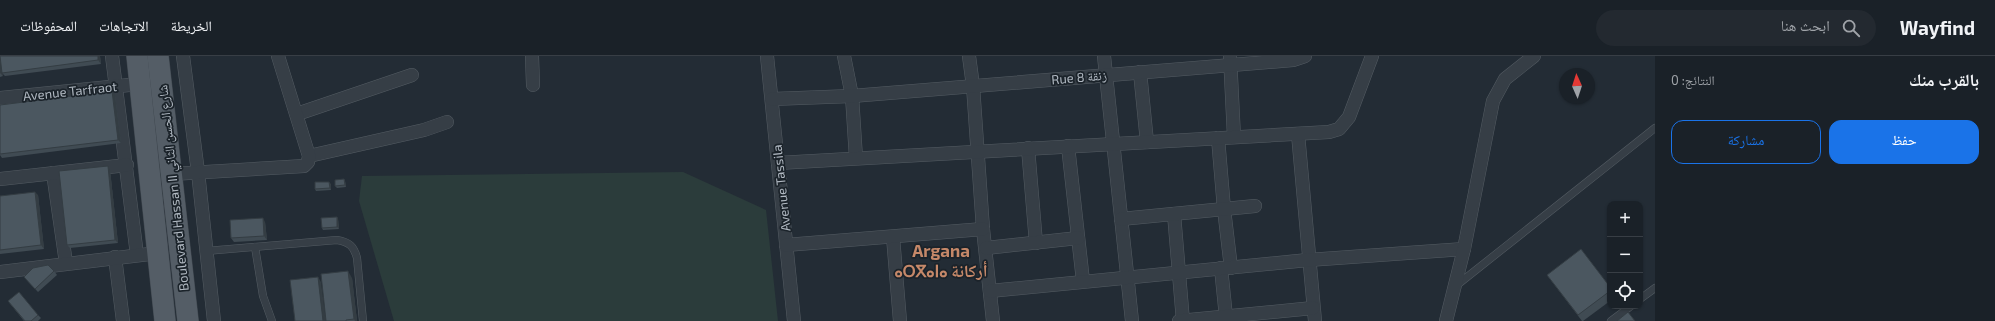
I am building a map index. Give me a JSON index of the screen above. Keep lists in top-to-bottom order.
{
  "streets": {
    "main road": ["Boulevard Hassan II شارع الحسن الثاني"],
    "street": ["Rue 8 زنقة", "Avenue Tarfraot", "Avenue Tassila"]
  },
  "crossings": [
    ["Rue 8 زنقة", "Avenue Tassila"],
    ["Avenue Tarfraot", "Boulevard Hassan II شارع الحسن الثاني"]
  ],
  "districts": ["Argana ⴰⵔⴳⴰⵏⴰ أركانة"],
  "north": "top",
  "page": {
    "header": "Wayfind",
    "search": "ابحث هنا",
    "nav": ["الخريطة", "الاتجاهات", "المحفوظات"],
    "heading": ["بالقرب منك", "النتائج: 0"],
    "buttons": ["حفظ", "مشاركة"],
    "map_buttons": ["+", "−"]
  }
}
